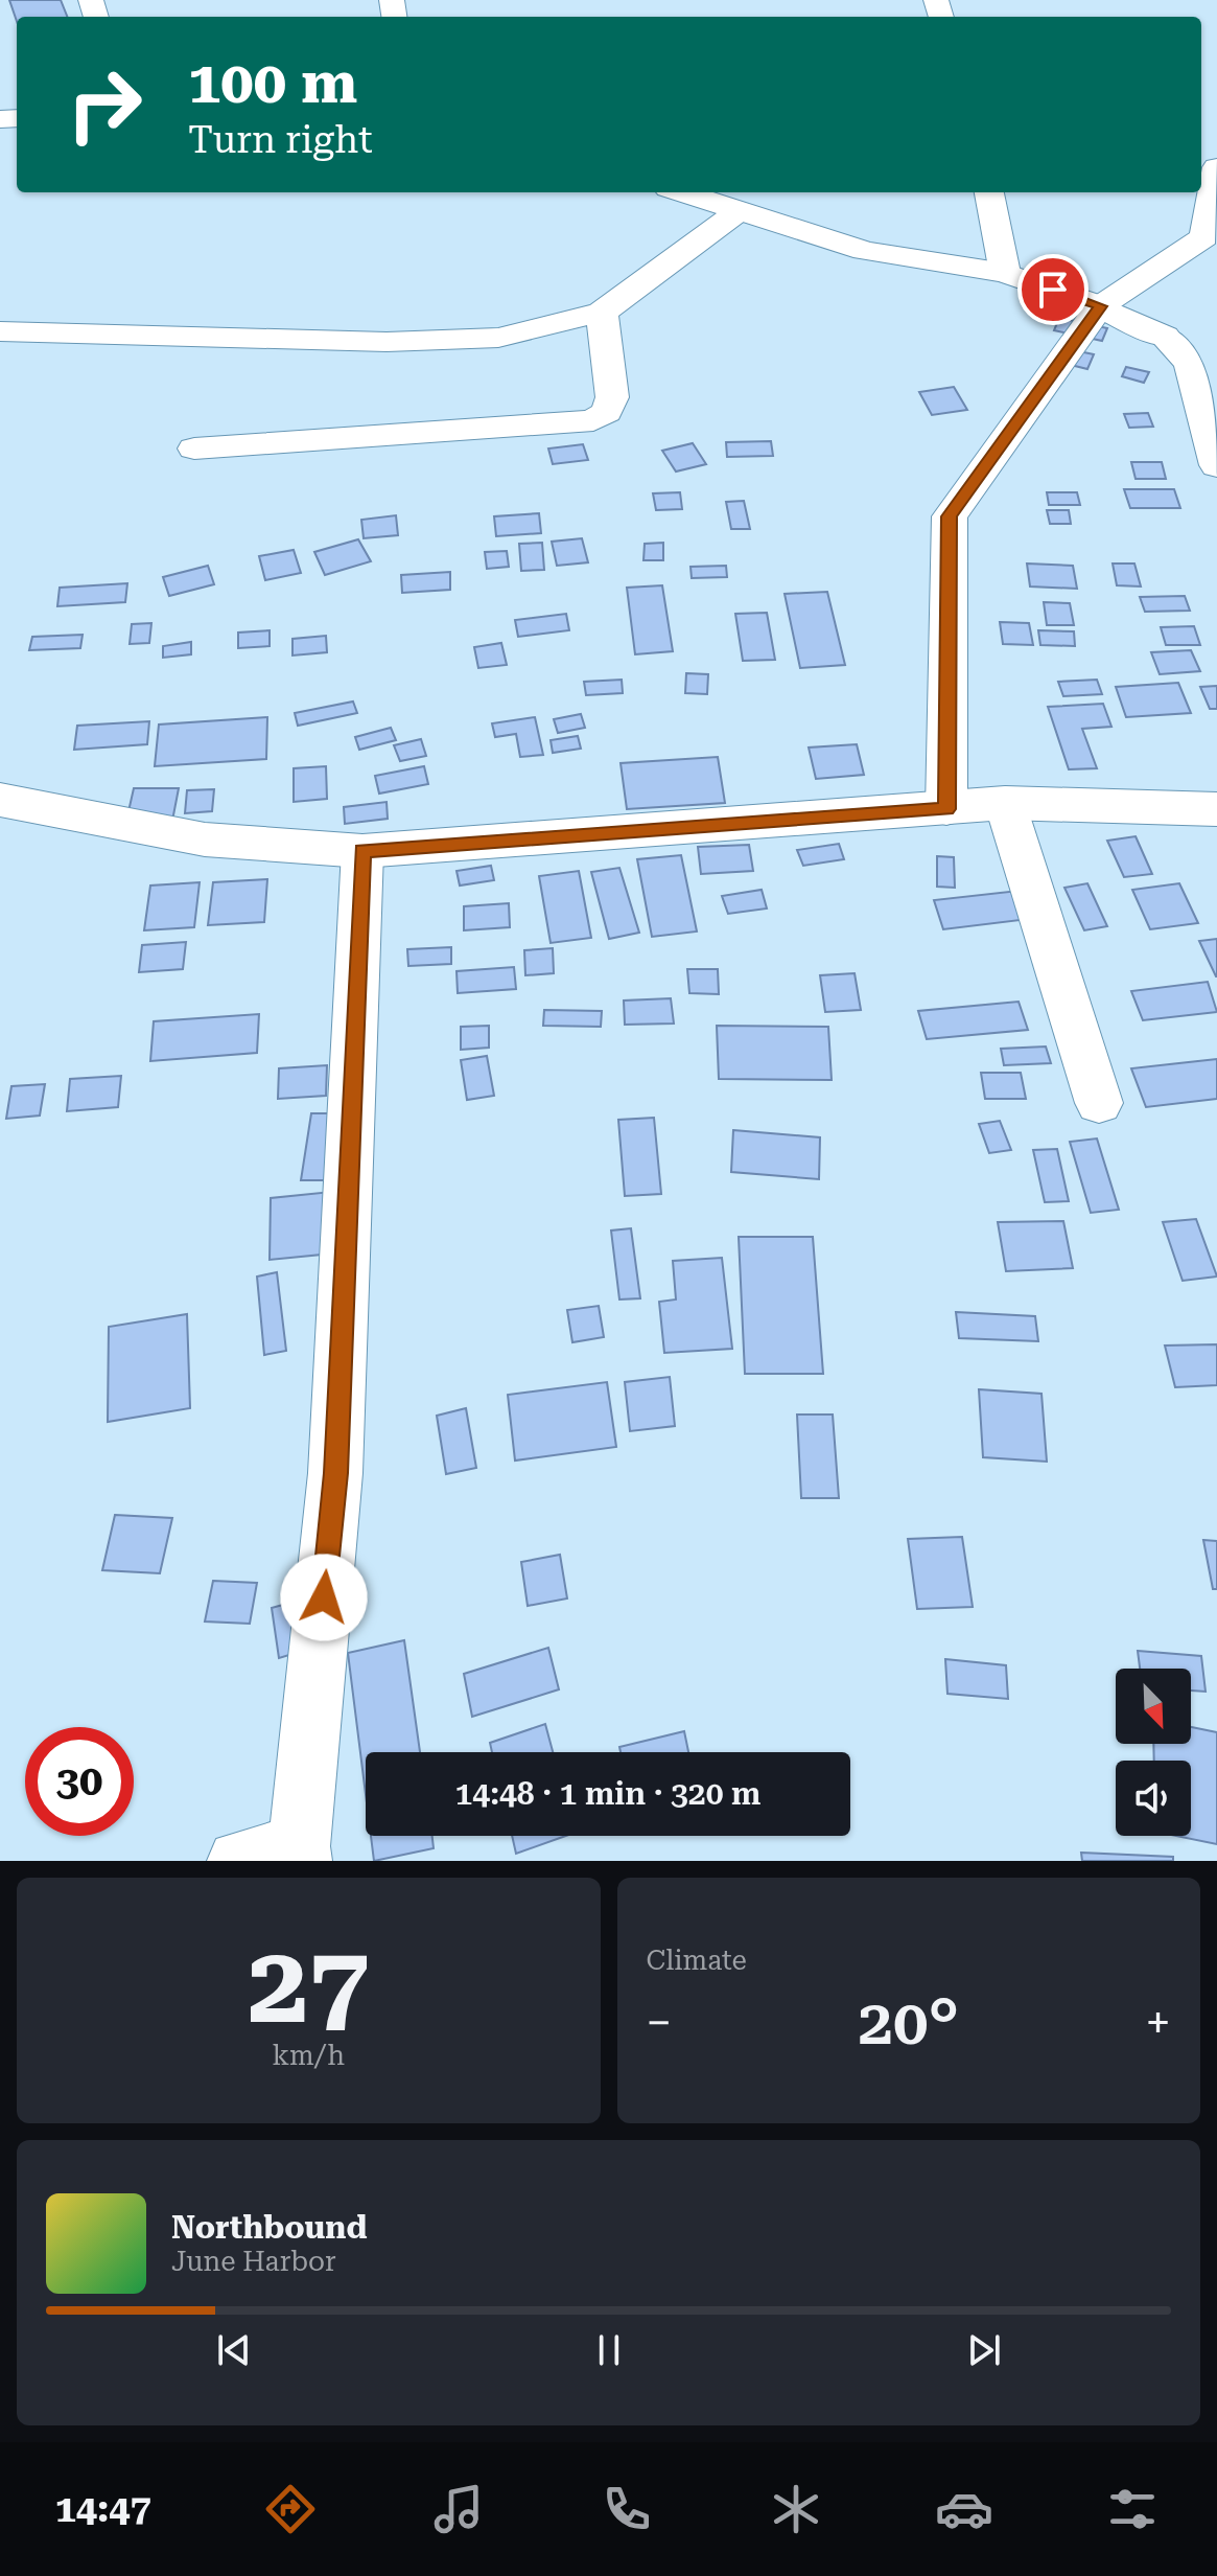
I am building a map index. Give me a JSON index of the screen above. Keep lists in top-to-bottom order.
{
  "north": "bottom right",
  "page": {
    "turn": ["100 m", "Turn right"],
    "limit": "30",
    "trip": "14:48 · 1 min · 320 m",
    "tile": [
      ["27", "km/h"],
      "Climate"
    ],
    "heat": ["−", "20°", "+"],
    "song": ["Northbound", "June Harbor"],
    "tabs": "14:47"
  }
}
